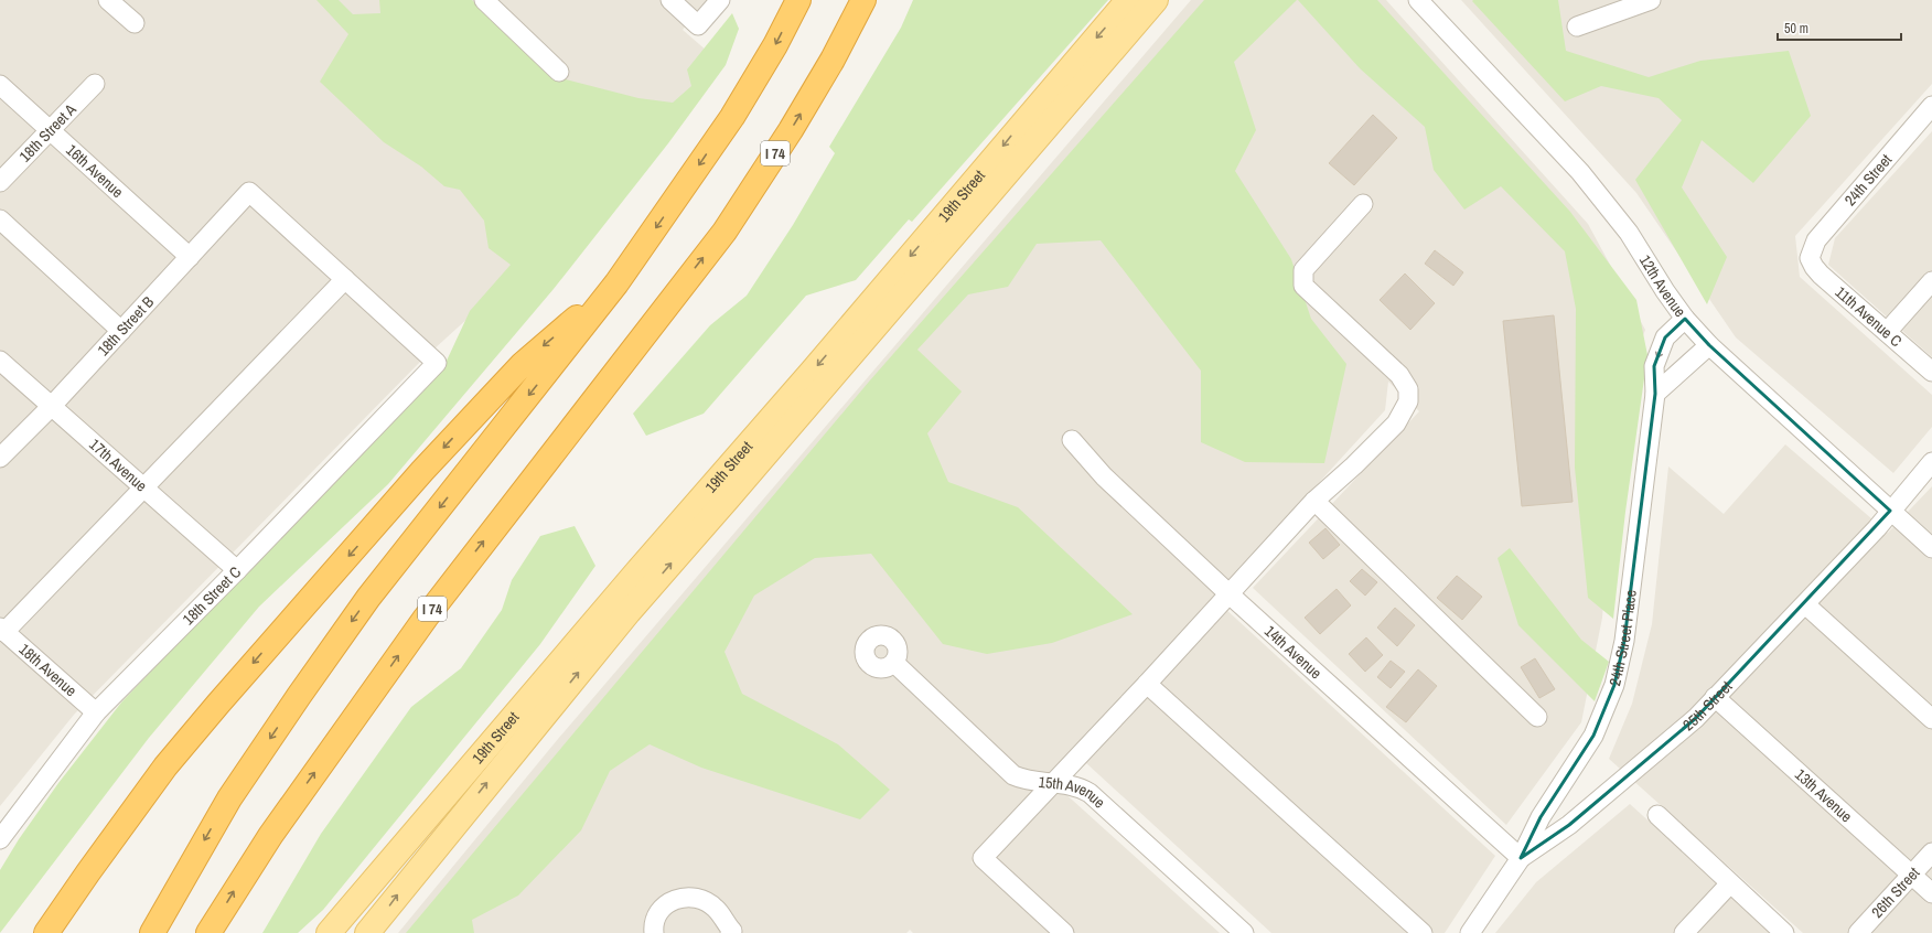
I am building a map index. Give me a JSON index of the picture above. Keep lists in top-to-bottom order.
{
  "streets": {
    "highway": ["I 74"],
    "main road": ["19th Street"],
    "street": [
      "18th Street A",
      "16th Avenue",
      "24th Street",
      "12th Avenue",
      "11th Avenue C",
      "18th Street B",
      "17th Avenue",
      "18th Street C",
      "24th Street Place",
      "14th Avenue",
      "18th Avenue",
      "25th Street",
      "15th Avenue",
      "13th Avenue",
      "26th Street"
    ]
  },
  "crossings": [
    ["18th Street A", "16th Avenue"],
    ["16th Avenue", "18th Street B"],
    ["24th Street", "11th Avenue C"],
    ["12th Avenue", "24th Street Place"],
    ["12th Avenue", "25th Street"],
    ["18th Street B", "17th Avenue"],
    ["18th Street B", "18th Street C"],
    ["17th Avenue", "18th Street C"],
    ["18th Street C", "18th Avenue"],
    ["24th Street Place", "14th Avenue"],
    ["24th Street Place", "25th Street"],
    ["14th Avenue", "25th Street"],
    ["25th Street", "13th Avenue"],
    ["13th Avenue", "26th Street"]
  ],
  "scale_bar": "50 m"
}
